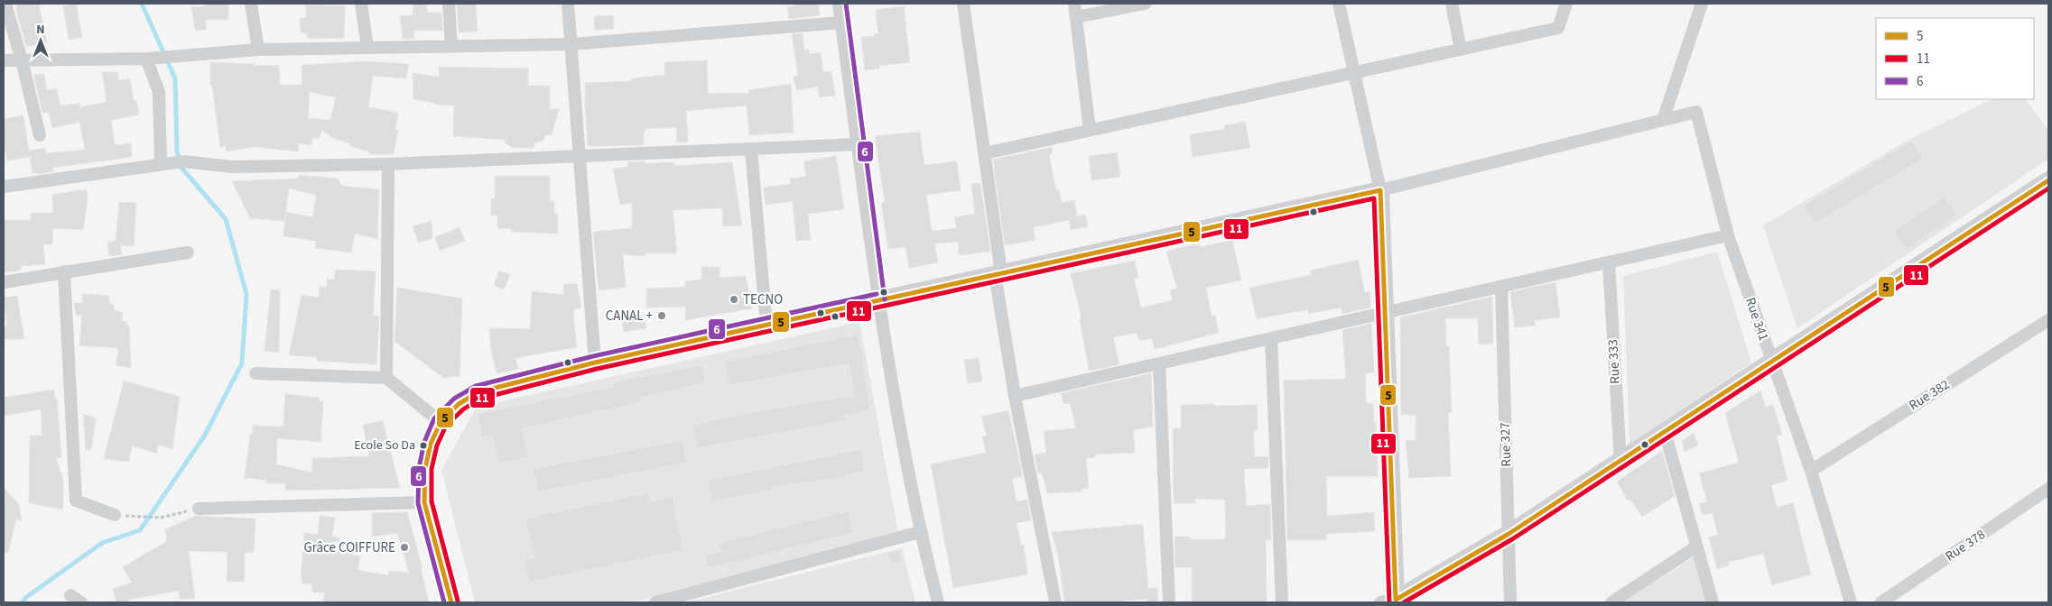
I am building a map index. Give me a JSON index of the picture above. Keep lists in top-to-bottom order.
{
  "streets": {
    "street": [
      "Rue 341",
      "Rue 333",
      "Rue 382",
      "Rue 327",
      "Rue 378"
    ]
  },
  "crossings": [
    ["Rue 341", "Rue 382"]
  ],
  "places": [
    "TECNO",
    "CANAL +",
    "Ecole So Da",
    "Grâce COIFFURE"
  ],
  "lines": ["transit line 6", "transit line 5", "transit line 11"],
  "legend": ["5", "11", "6"],
  "north": "top"
}
